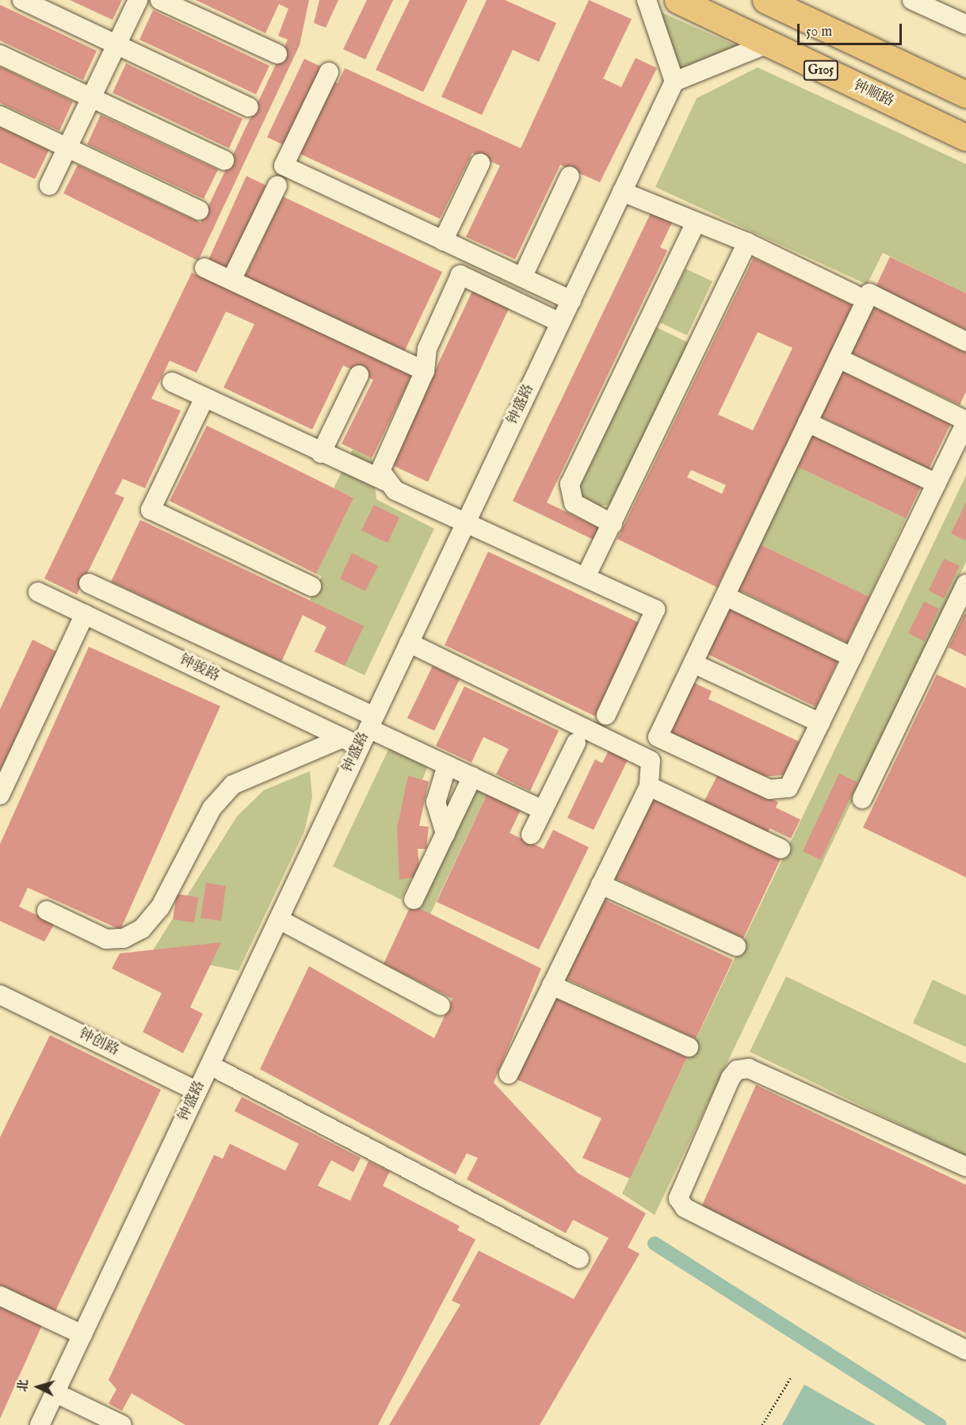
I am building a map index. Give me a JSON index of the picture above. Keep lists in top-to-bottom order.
{
  "streets": {
    "highway": ["G105", "钟顺路"],
    "street": ["钟盛路", "钟骏路", "钟创路"]
  },
  "crossings": [
    ["钟盛路", "钟骏路"],
    ["钟盛路", "钟创路"]
  ],
  "scale_bar": "50 m",
  "north": "left"
}
